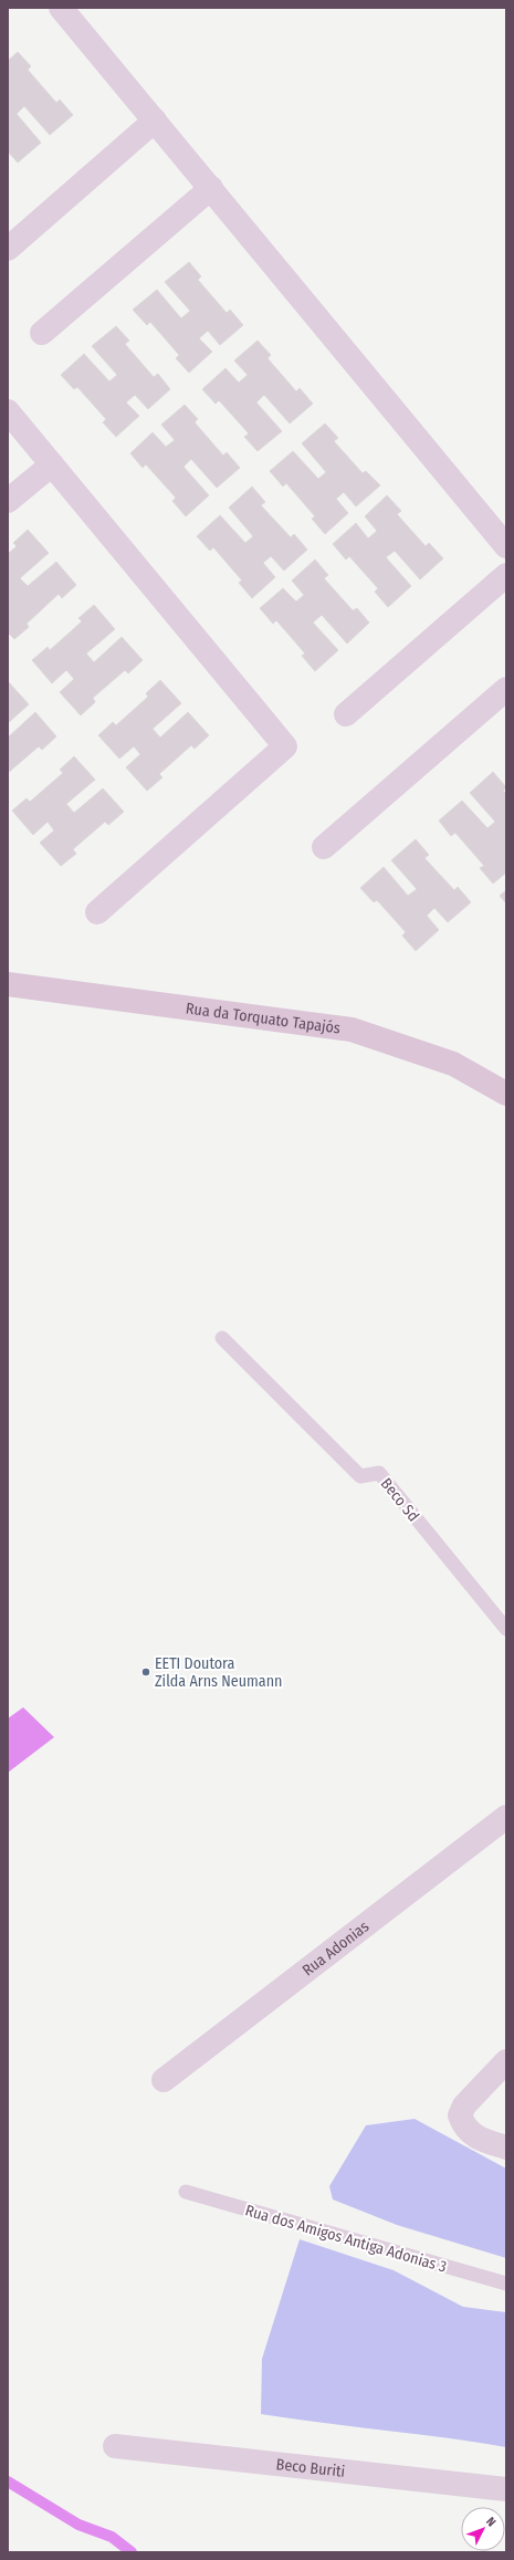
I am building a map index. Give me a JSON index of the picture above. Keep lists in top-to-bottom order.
{
  "streets": {
    "street": ["Rua da Torquato Tapajós", "Rua Adonias", "Beco Buriti"],
    "lane": ["Beco Sd", "Rua dos Amigos Antiga Adonias 3"]
  },
  "places": ["EETI Doutora Zilda Arns Neumann"],
  "north": "top right"
}
